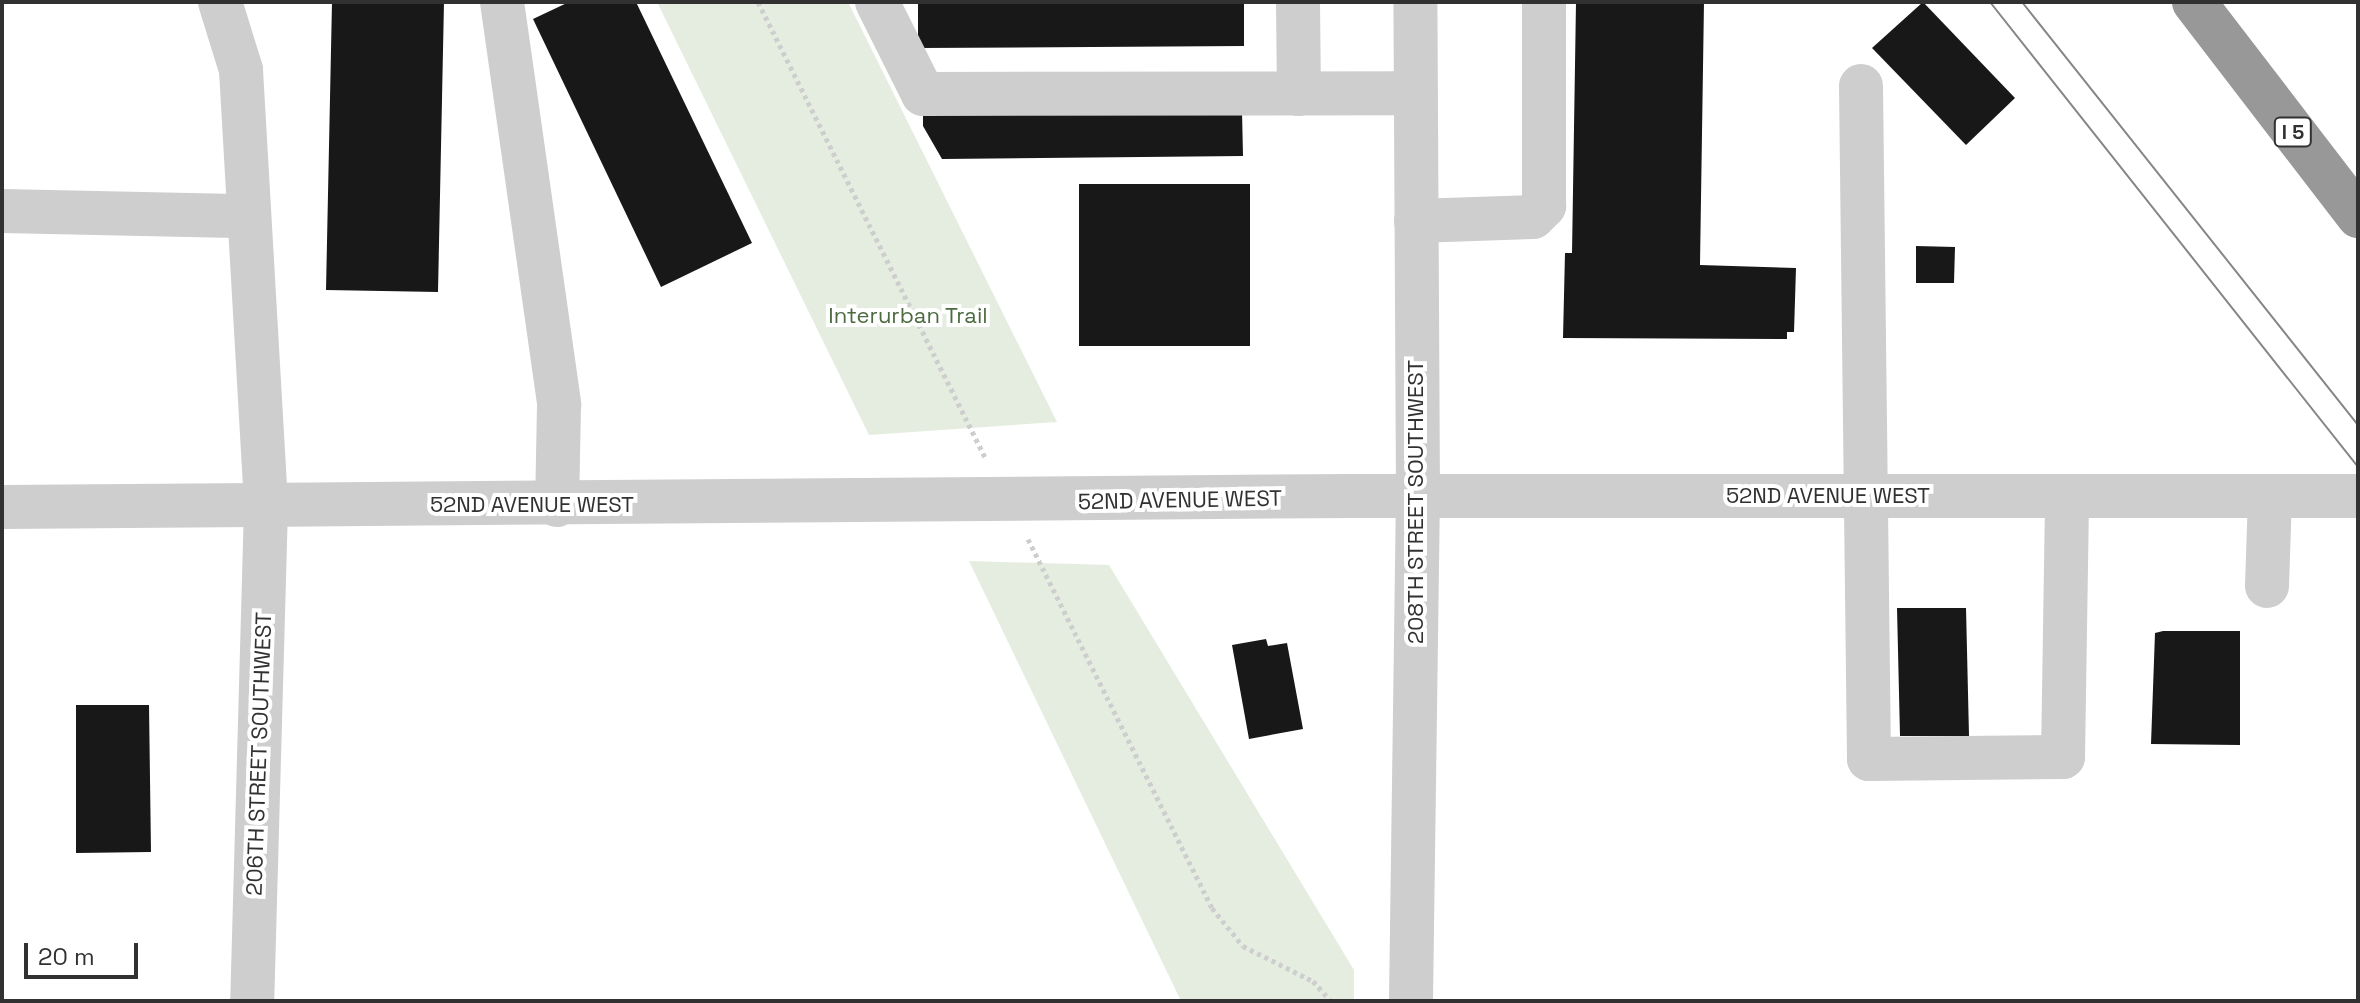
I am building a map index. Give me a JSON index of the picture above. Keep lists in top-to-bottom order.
{
  "streets": {
    "highway": ["I 5"],
    "street": ["52ND AVENUE WEST", "208TH STREET SOUTHWEST", "206TH STREET SOUTHWEST"]
  },
  "crossings": [
    ["52ND AVENUE WEST", "208TH STREET SOUTHWEST"],
    ["52ND AVENUE WEST", "206TH STREET SOUTHWEST"]
  ],
  "parks": ["Interurban Trail"],
  "scale_bar": "20 m"
}
